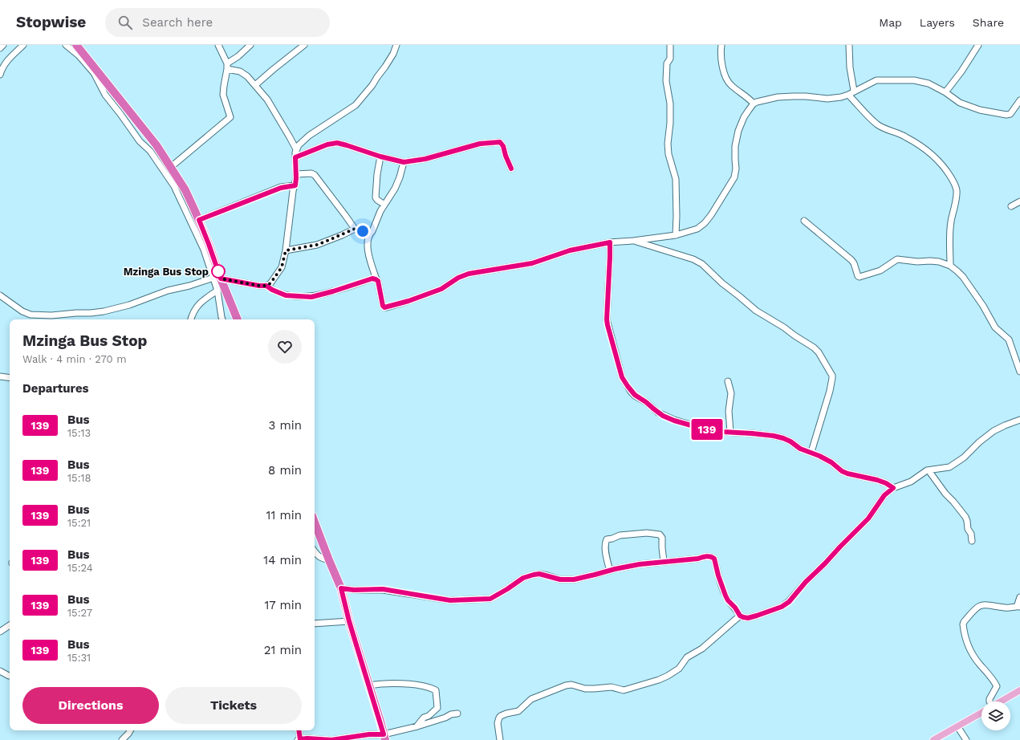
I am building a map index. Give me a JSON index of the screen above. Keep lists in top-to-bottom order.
{
  "places": ["Mzinga Bus Stop"],
  "lines": ["bus line 139"],
  "page": {
    "header": "Stopwise",
    "search": "Search here",
    "nav": ["Map", "Layers", "Share"],
    "on_map": "139",
    "heading": [
      ["Mzinga Bus Stop", "Walk · 4 min · 270 m"],
      "Departures"
    ],
    "list": [
      {
        "mark": "139",
        "name": "Bus",
        "note": "15:13",
        "value": "3 min"
      },
      {
        "mark": "139",
        "name": "Bus",
        "note": "15:18",
        "value": "8 min"
      },
      {
        "mark": "139",
        "name": "Bus",
        "note": "15:21",
        "value": "11 min"
      },
      {
        "mark": "139",
        "name": "Bus",
        "note": "15:24",
        "value": "14 min"
      },
      {
        "mark": "139",
        "name": "Bus",
        "note": "15:27",
        "value": "17 min"
      },
      {
        "mark": "139",
        "name": "Bus",
        "note": "15:31",
        "value": "21 min"
      }
    ],
    "buttons": ["Directions", "Tickets"]
  }
}
